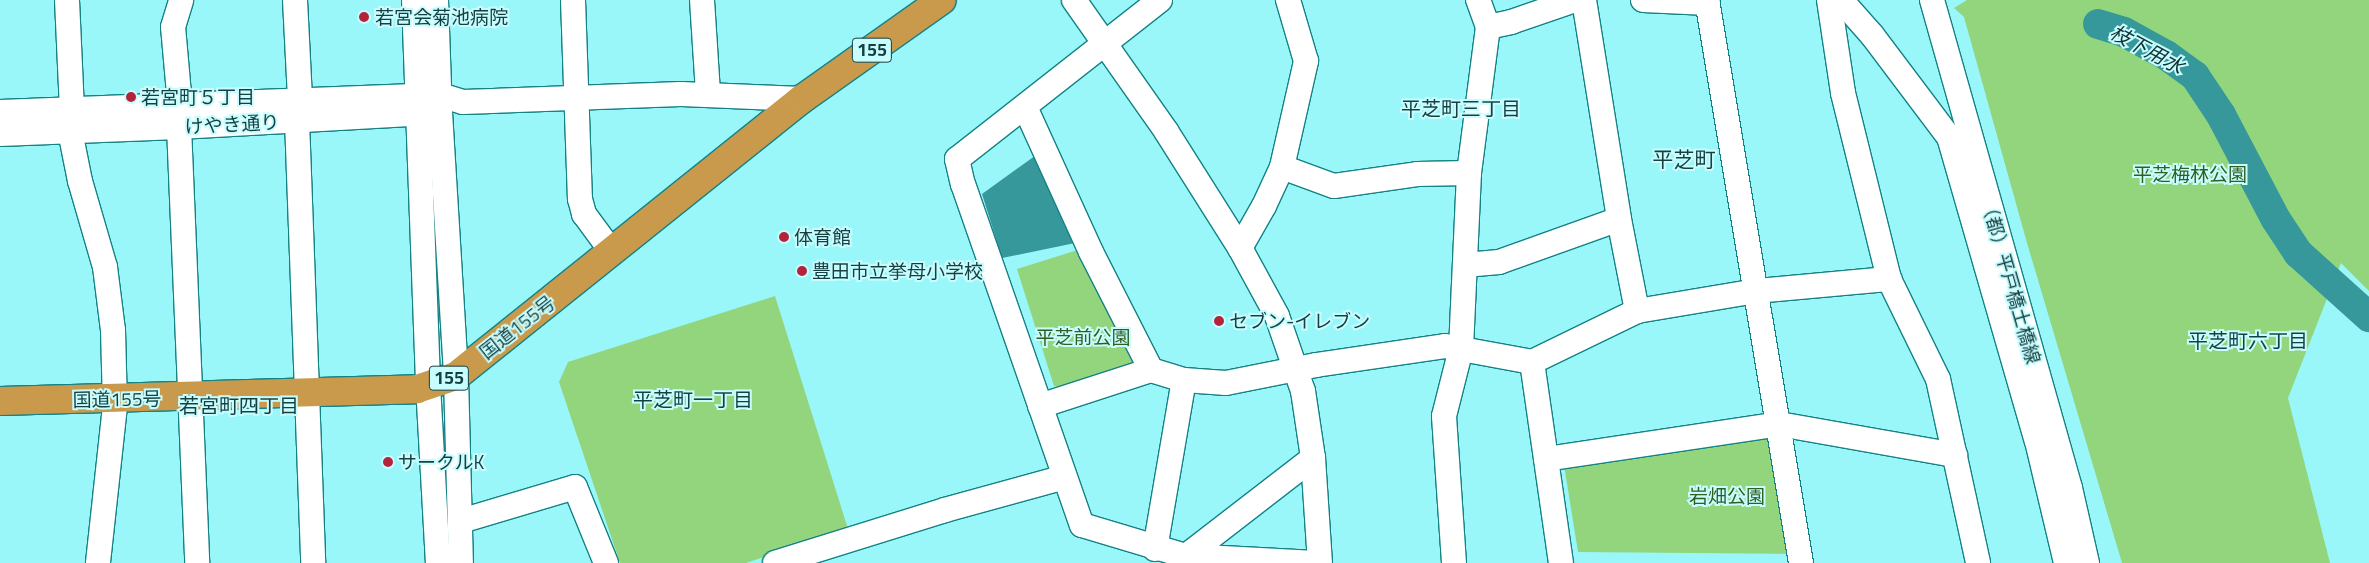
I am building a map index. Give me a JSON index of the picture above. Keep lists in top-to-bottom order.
{
  "streets": {
    "highway": ["155", "国道155号"],
    "street": ["（都）平戸橋土橋線"]
  },
  "districts": [
    "平芝町三丁目",
    "平芝町",
    "平芝町六丁目",
    "平芝町一丁目",
    "若宮町四丁目"
  ],
  "water": ["枝下用水"],
  "parks": ["平芝梅林公園", "平芝前公園", "岩畑公園"],
  "places": [
    "若宮会菊池病院",
    "若宮町５丁目",
    "体育館",
    "豊田市立挙母小学校",
    "セブン-イレブン",
    "サークルK"
  ]
}
